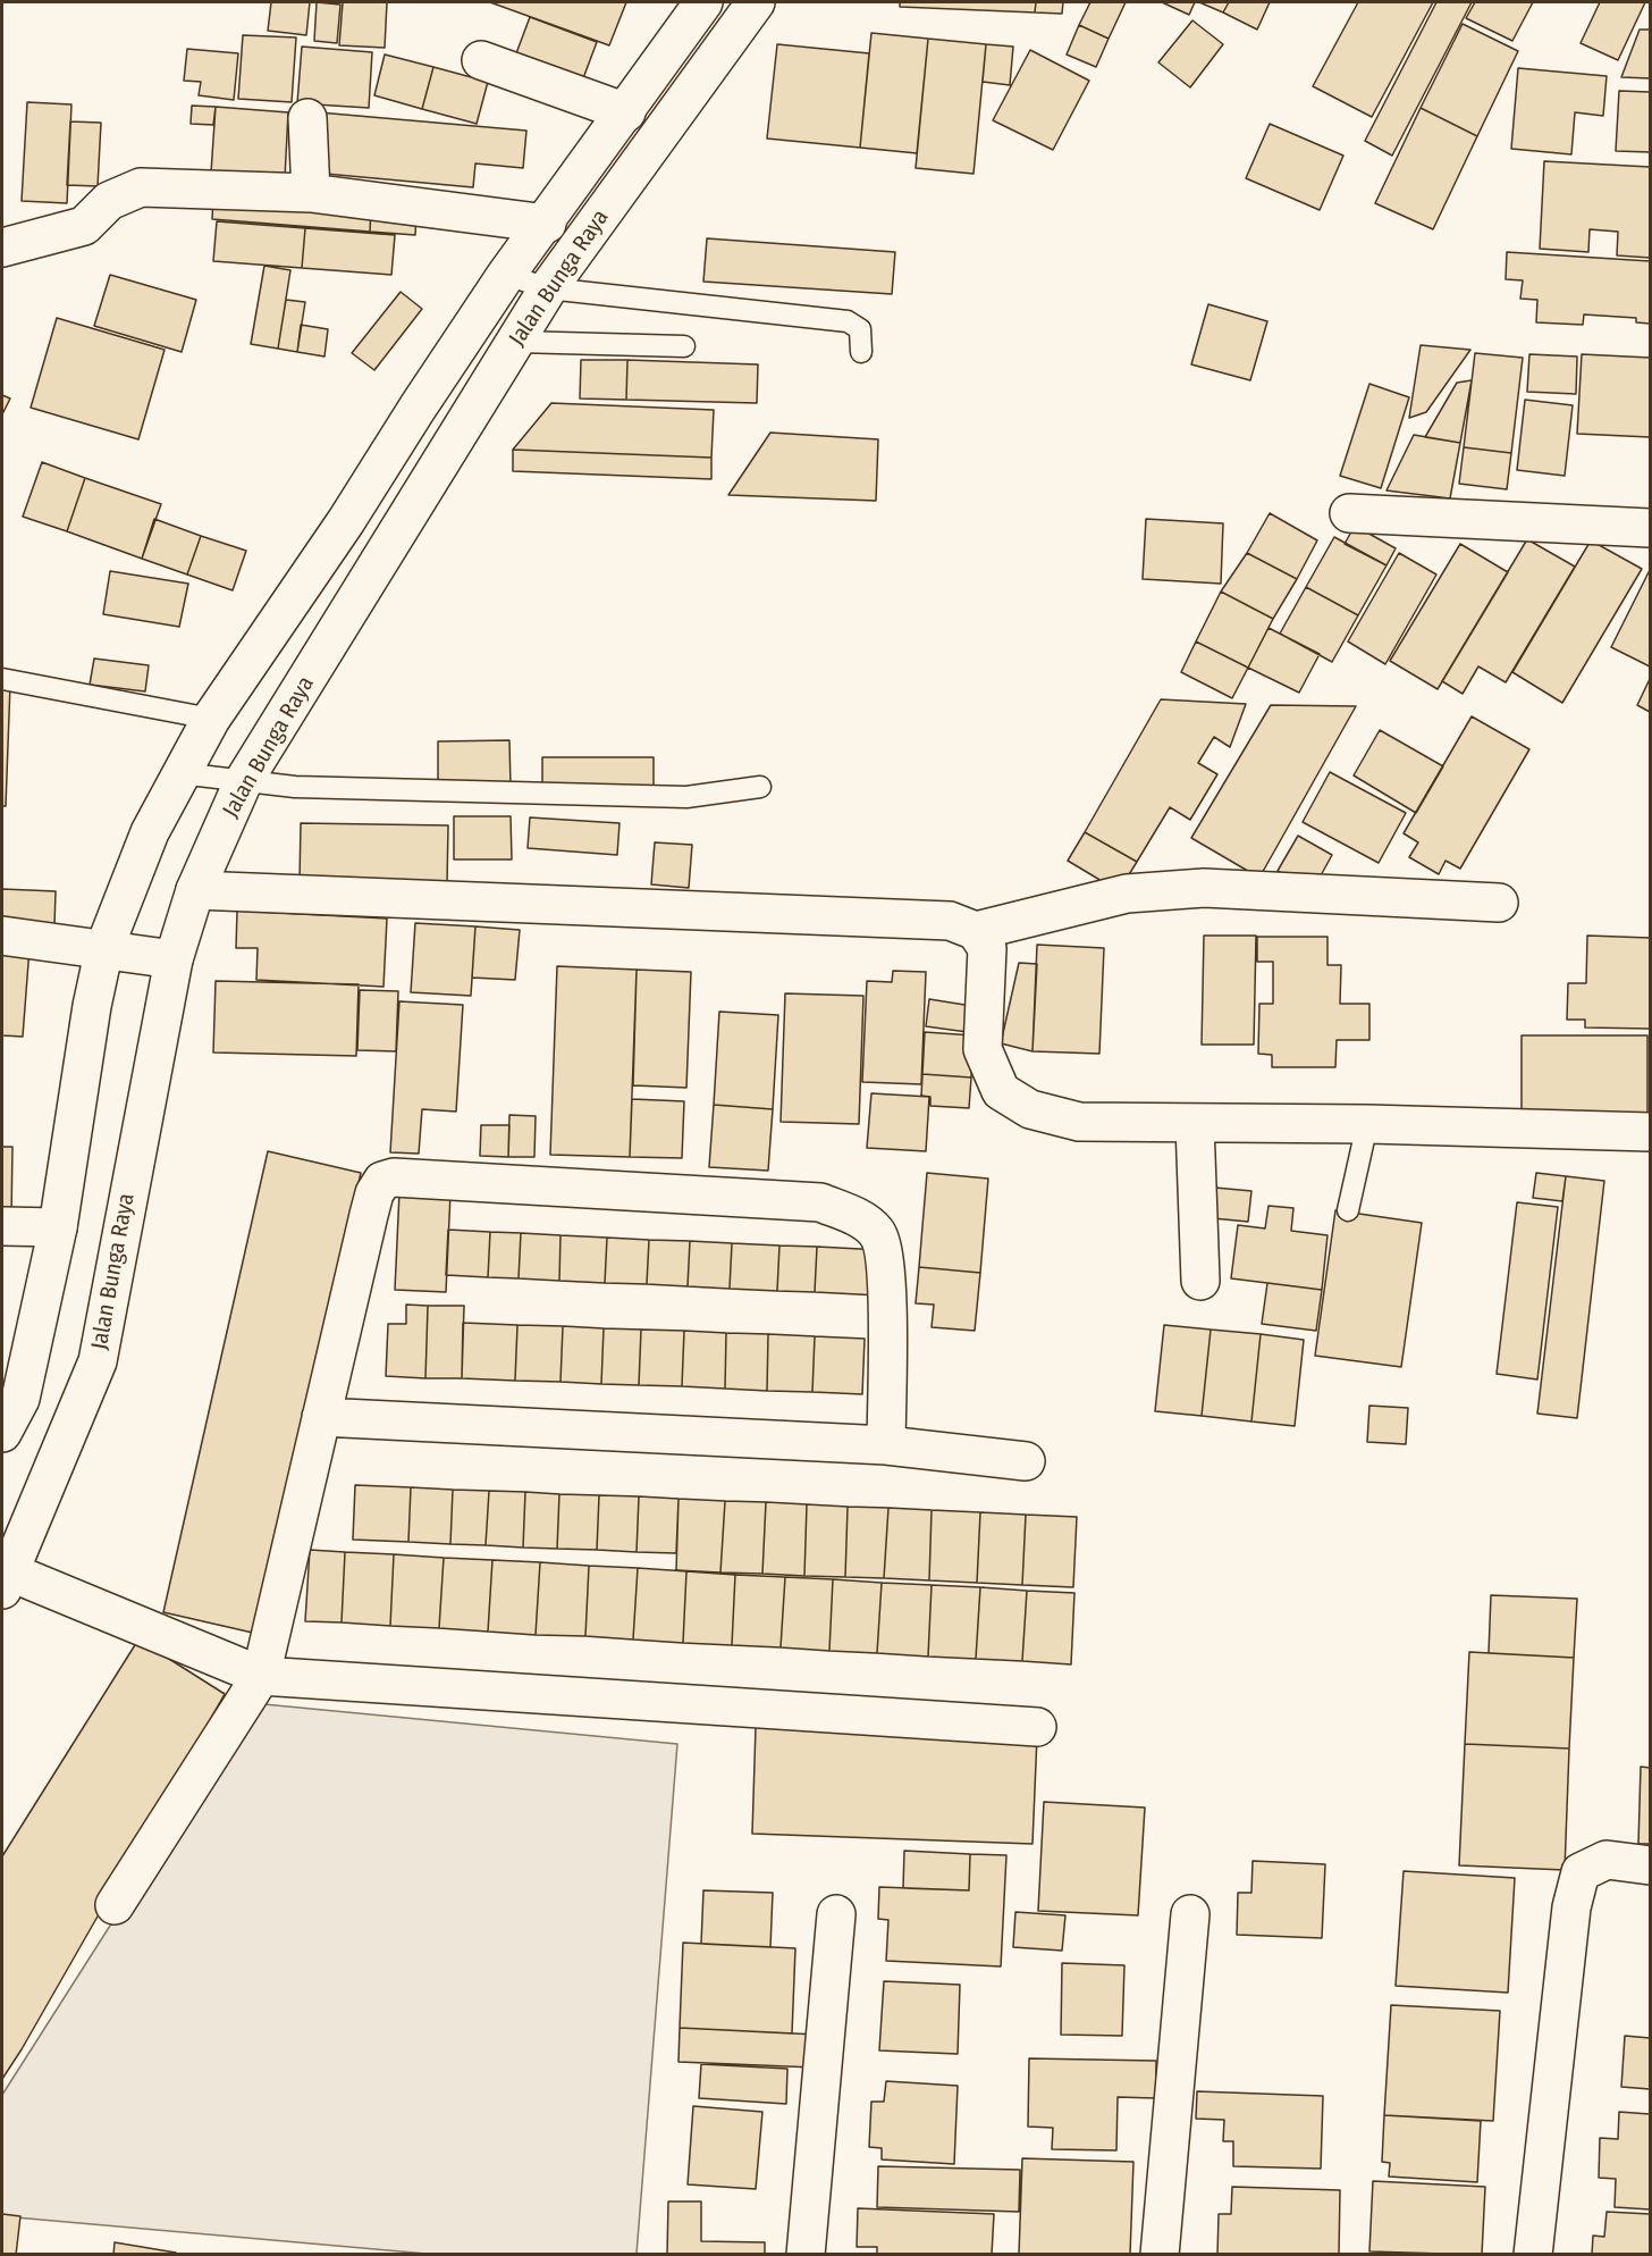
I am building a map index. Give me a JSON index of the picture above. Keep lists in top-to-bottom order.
{
  "streets": {
    "street": ["Jalan Bunga Raya"]
  }
}
